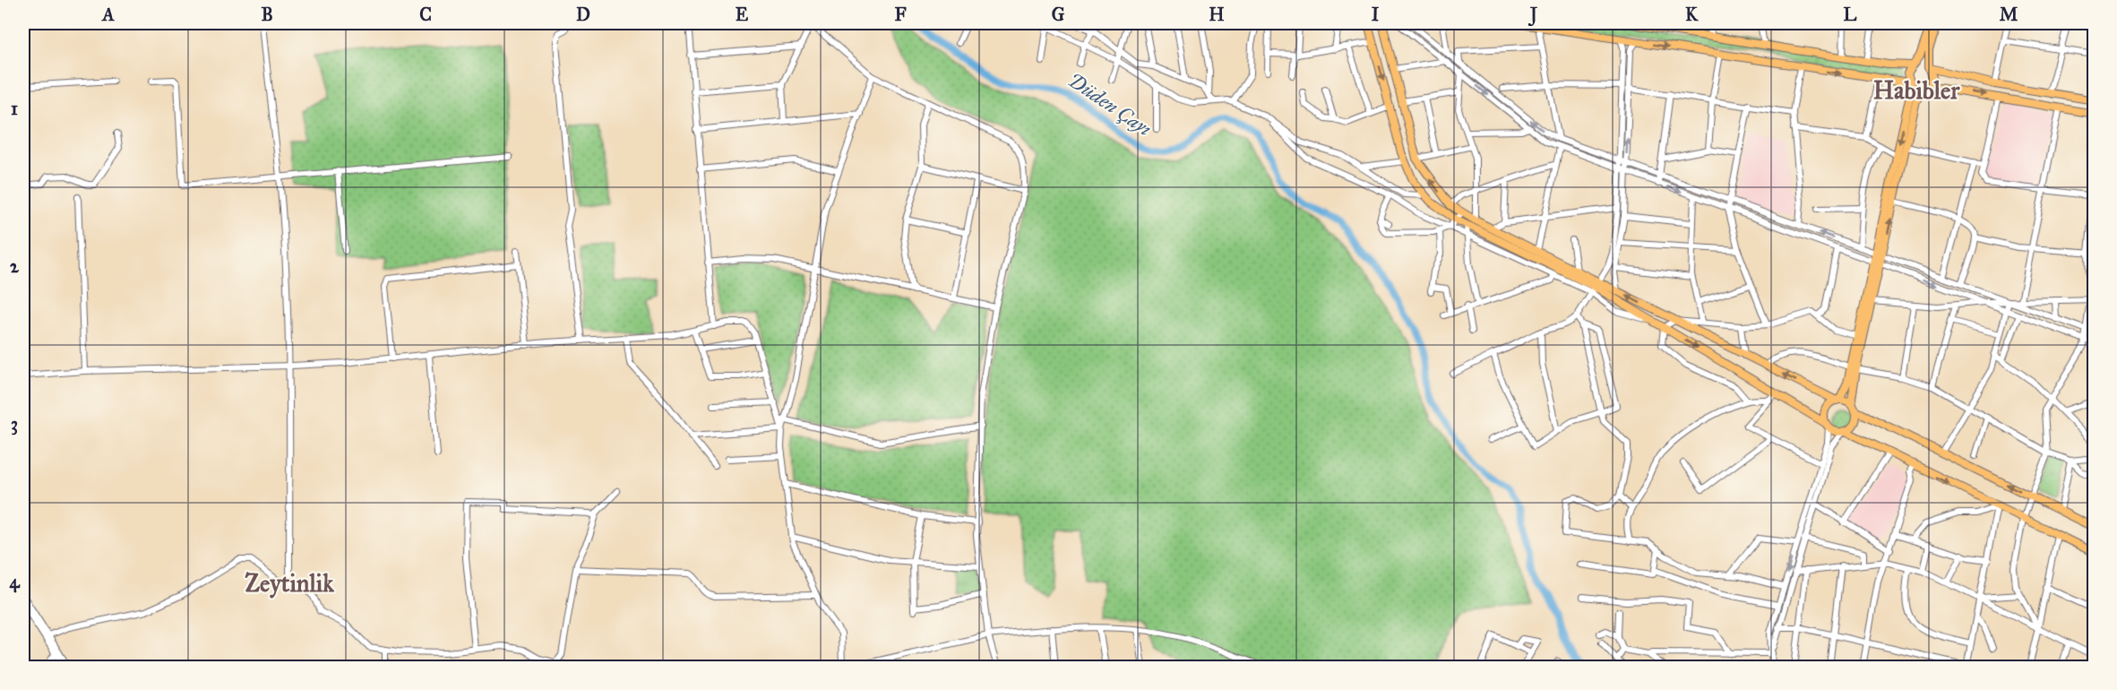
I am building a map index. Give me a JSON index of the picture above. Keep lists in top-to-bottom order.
{
  "districts": ["Habibler", "Zeytinlik"],
  "water": ["Düden Çayı"],
  "grid": {
    "columns": [
      "A",
      "B",
      "C",
      "D",
      "E",
      "F",
      "G",
      "H",
      "I",
      "J",
      "K",
      "L",
      "M"
    ],
    "rows": [
      "1",
      "2",
      "3",
      "4"
    ]
  }
}
